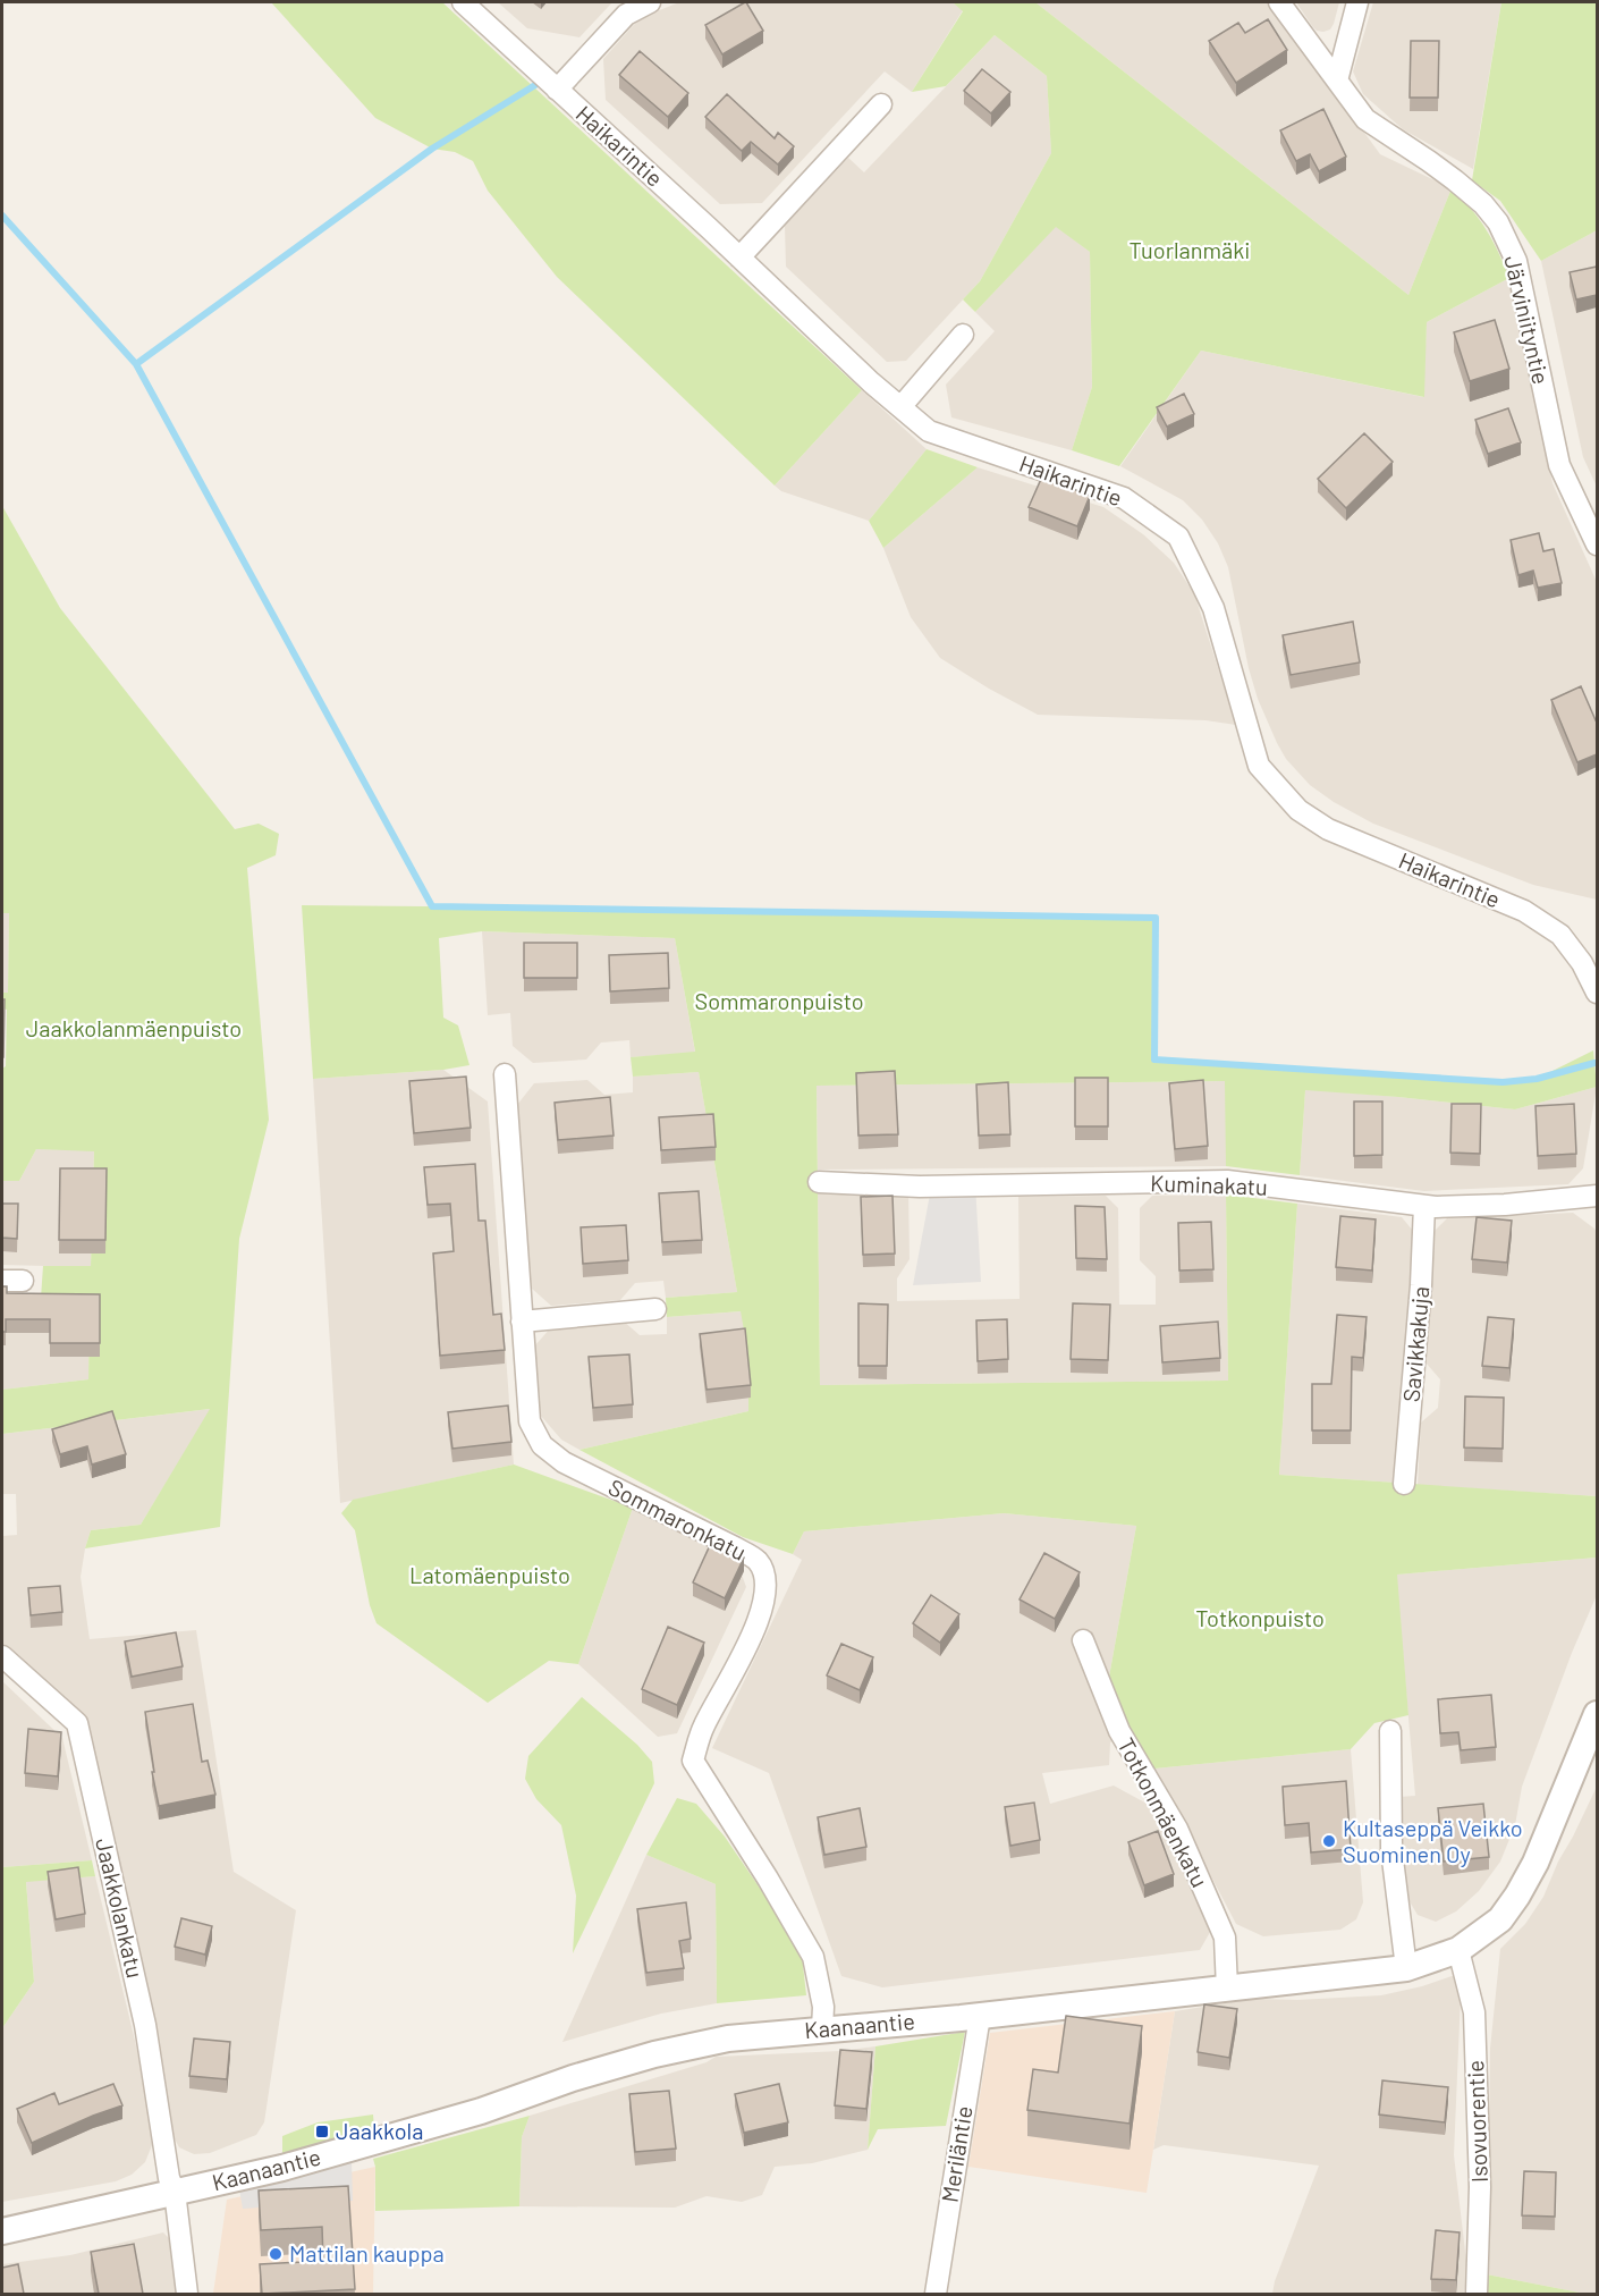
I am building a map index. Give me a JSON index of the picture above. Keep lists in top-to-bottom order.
{
  "streets": {
    "street": [
      "Haikarintie",
      "Järviniityntie",
      "Kuminakatu",
      "Savikkakuja",
      "Sommaronkatu",
      "Totkonmäenkatu",
      "Jaakkolankatu",
      "Kaanaantie",
      "Isovuorentie",
      "Meriläntie"
    ]
  },
  "crossings": [
    ["Kuminakatu", "Savikkakuja"],
    ["Sommaronkatu", "Kaanaantie"],
    ["Totkonmäenkatu", "Kaanaantie"],
    ["Jaakkolankatu", "Kaanaantie"],
    ["Kaanaantie", "Isovuorentie"],
    ["Kaanaantie", "Meriläntie"]
  ],
  "parks": [
    "Tuorlanmäki",
    "Sommaronpuisto",
    "Jaakkolanmäenpuisto",
    "Latomäenpuisto",
    "Totkonpuisto"
  ],
  "places": {
    "other": ["Kultaseppä Veikko Suominen Oy", "Mattilan kauppa"],
    "transit": ["Jaakkola"]
  }
}
